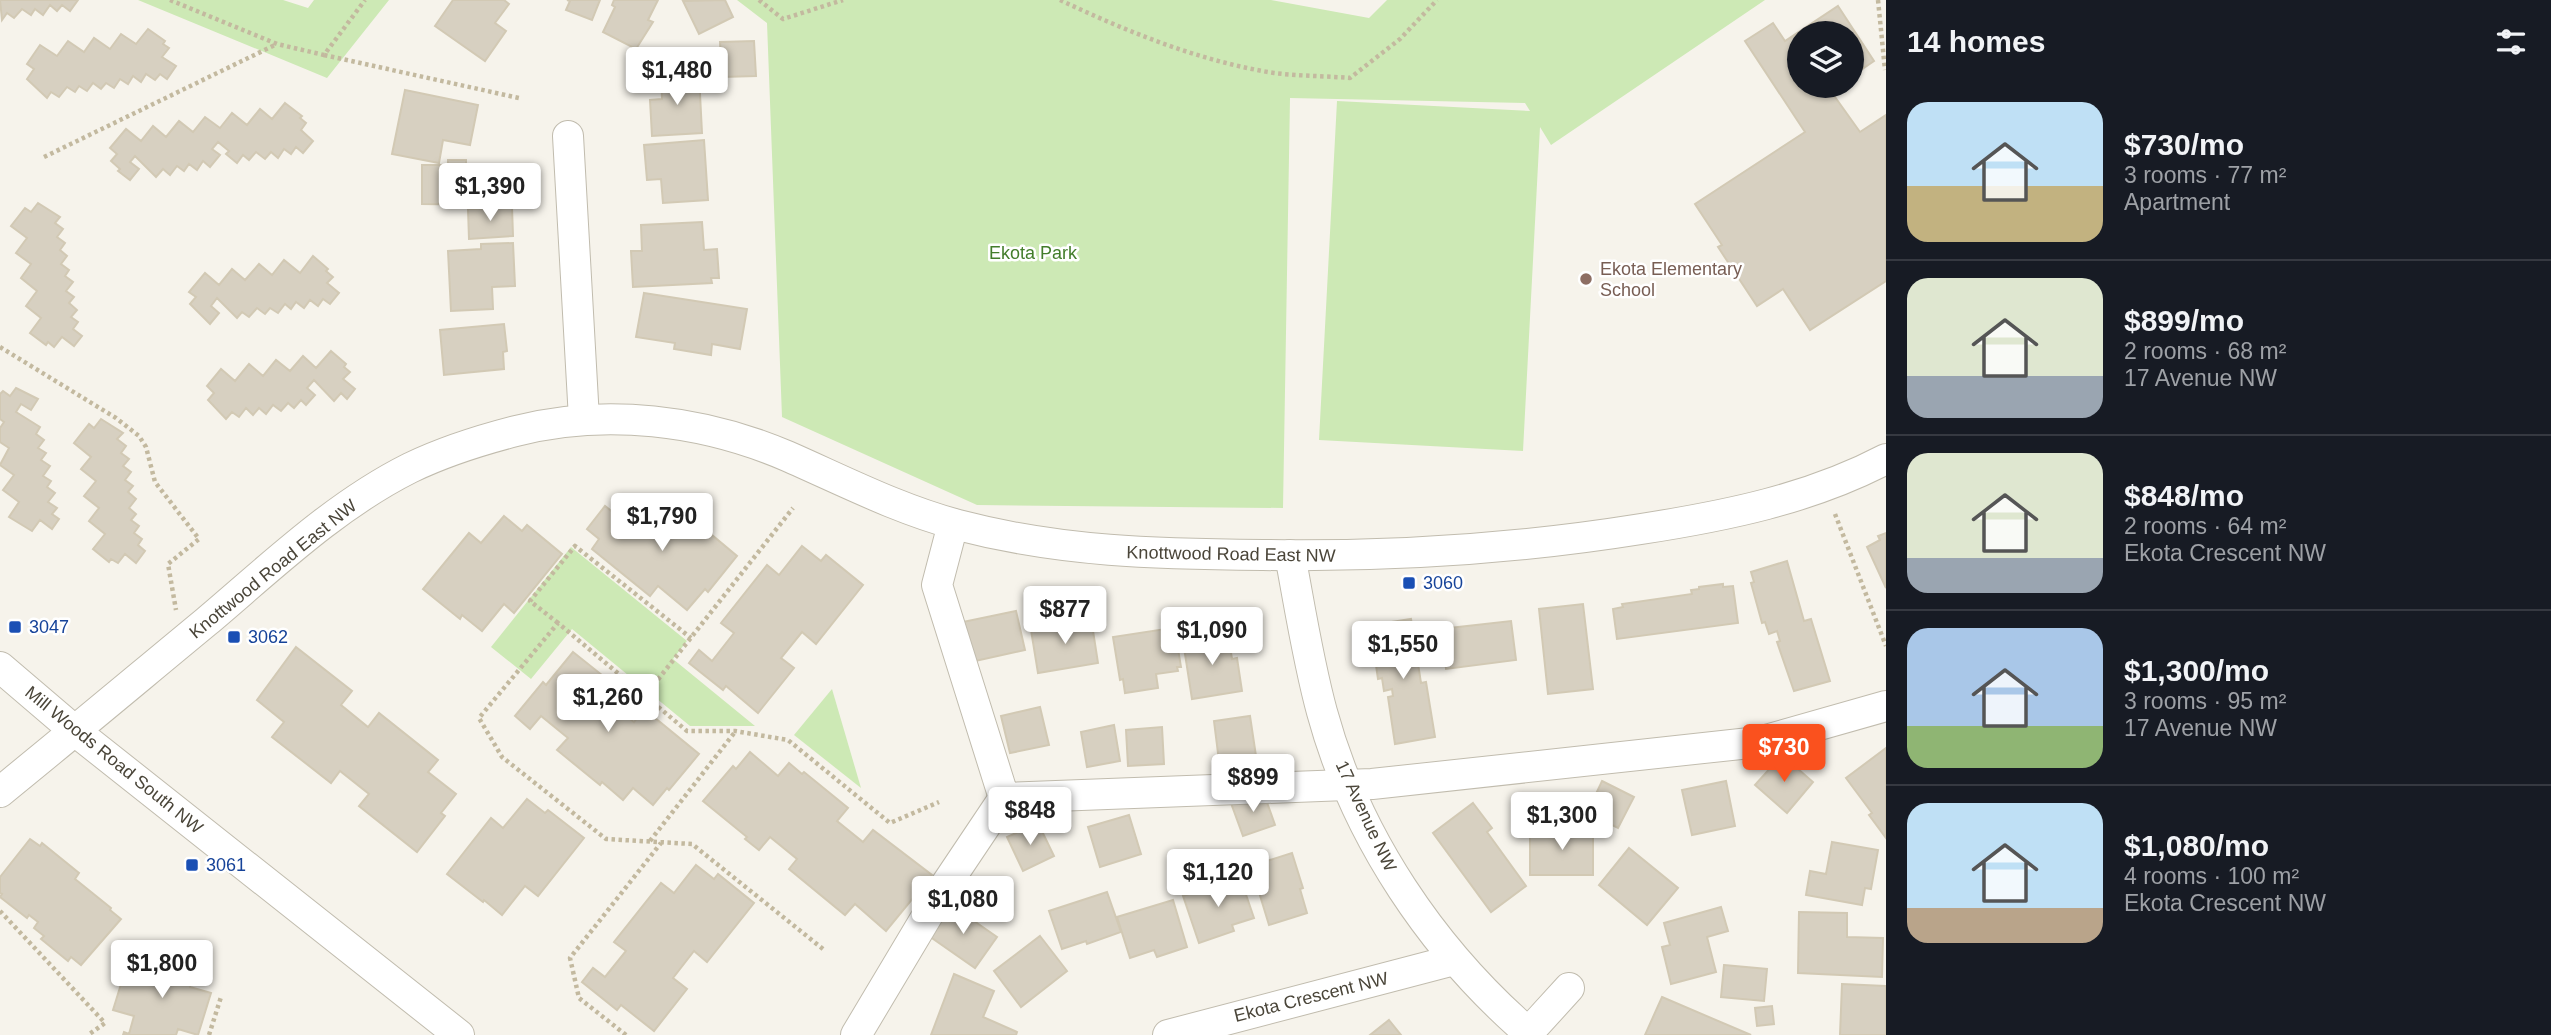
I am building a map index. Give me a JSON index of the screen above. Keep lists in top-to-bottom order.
{
  "streets": {
    "street": [
      "Knottwood Road East NW",
      "Mill Woods Road South NW",
      "17 Avenue NW",
      "Ekota Crescent NW"
    ]
  },
  "crossings": [
    ["Knottwood Road East NW", "Mill Woods Road South NW"],
    ["Knottwood Road East NW", "17 Avenue NW"],
    ["17 Avenue NW", "Ekota Crescent NW"]
  ],
  "parks": ["Ekota Park"],
  "places": {
    "other": ["Ekota Elementary School"],
    "transit": [
      "3060",
      "3047",
      "3062",
      "3061"
    ]
  },
  "page": {
    "heading": "14 homes",
    "price": [
      "$1,480",
      "$1,390",
      "$1,790",
      "$877",
      "$1,090",
      "$1,550",
      "$1,260",
      "$730",
      "$899",
      "$848",
      "$1,300",
      "$1,120",
      "$1,080",
      "$1,800"
    ],
    "list": [
      {
        "name": "$730/mo",
        "note": "3 rooms · 77 m² · Apartment"
      },
      {
        "name": "$899/mo",
        "note": "2 rooms · 68 m² · 17 Avenue NW"
      },
      {
        "name": "$848/mo",
        "note": "2 rooms · 64 m² · Ekota Crescent NW"
      },
      {
        "name": "$1,300/mo",
        "note": "3 rooms · 95 m² · 17 Avenue NW"
      },
      {
        "name": "$1,080/mo",
        "note": "4 rooms · 100 m² · Ekota Crescent NW"
      }
    ]
  }
}
